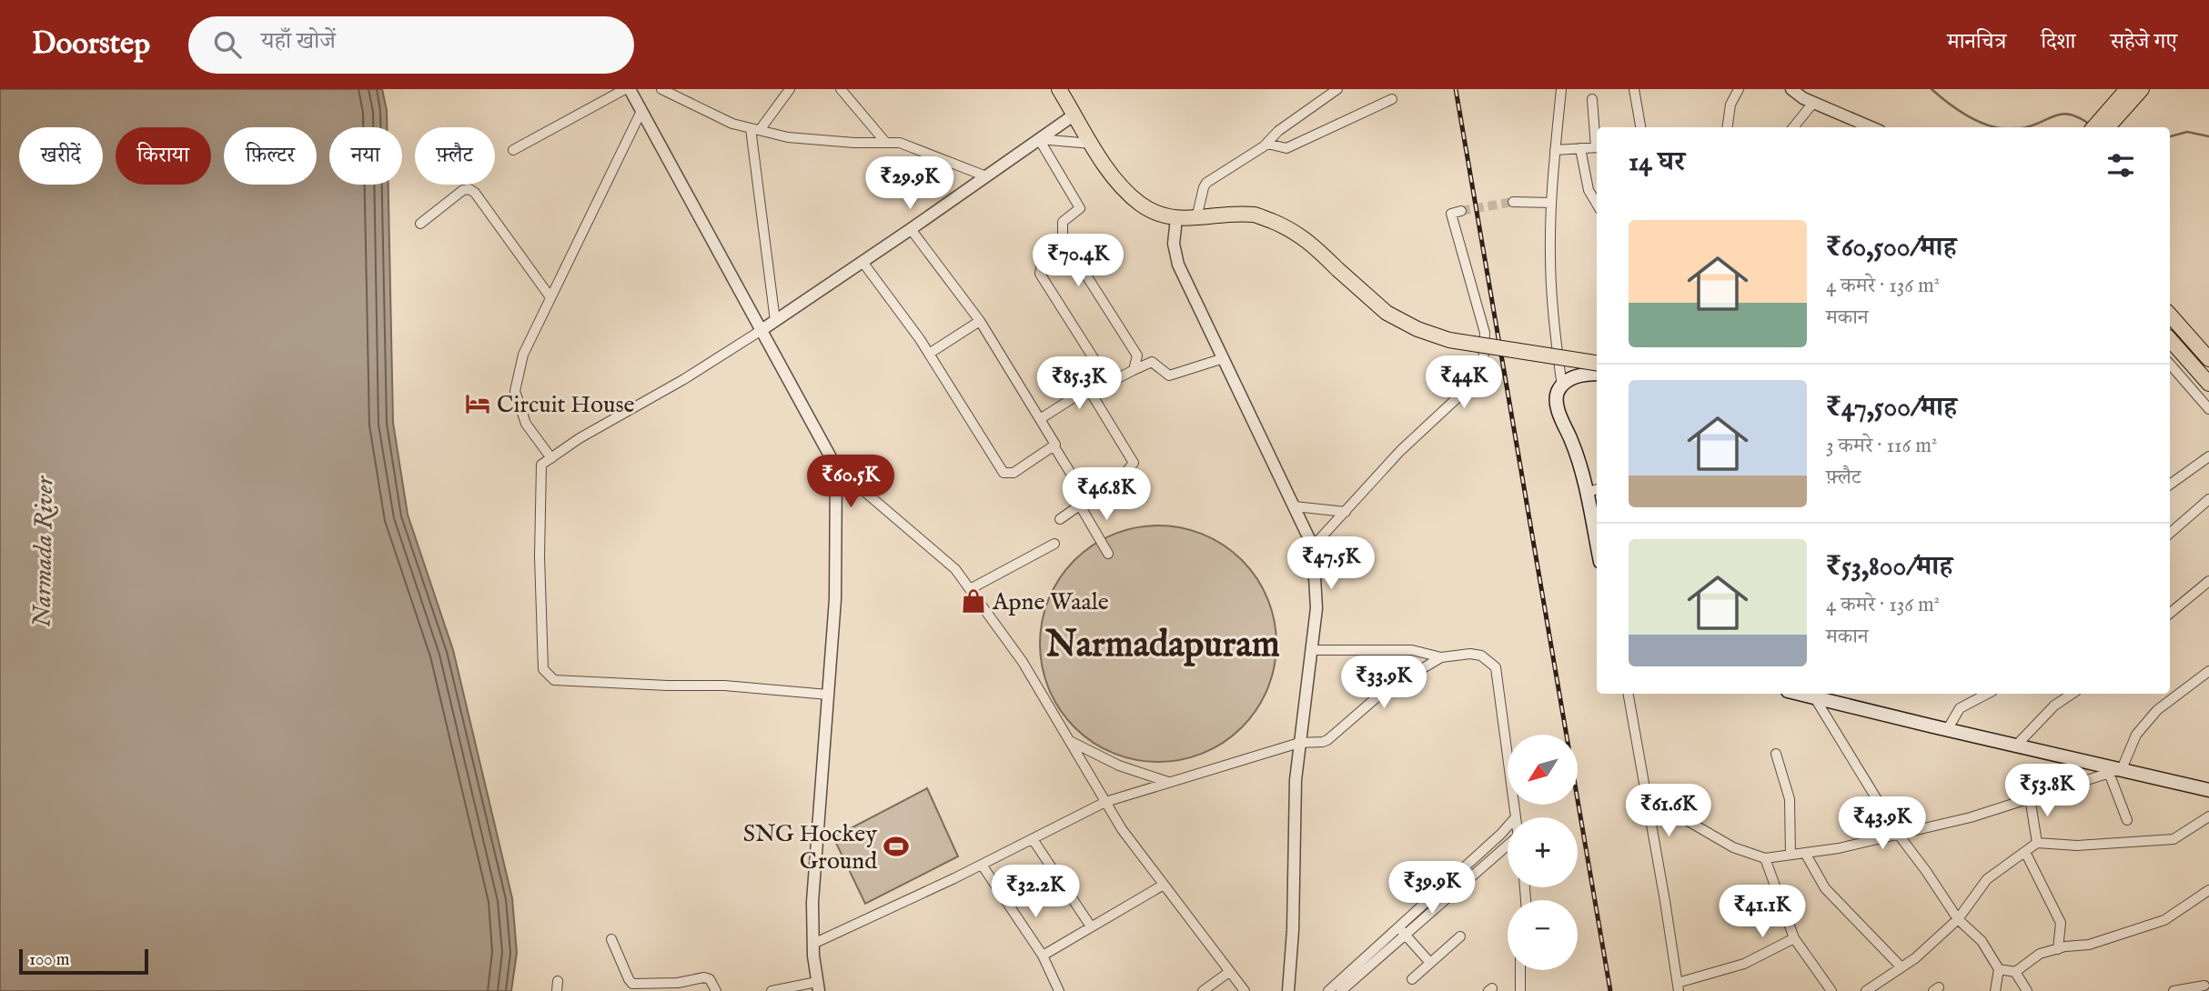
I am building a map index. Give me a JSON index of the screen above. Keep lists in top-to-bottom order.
{
  "districts": ["Narmadapuram"],
  "water": ["Narmada River"],
  "places": {
    "hotel": ["Circuit House"],
    "shop": ["Apne Waale"],
    "sports": ["SNG Hockey Ground"]
  },
  "scale_bar": "100 m",
  "north": "bottom left",
  "page": {
    "header": "Doorstep",
    "search": "यहाँ खोजें",
    "nav": ["मानचित्र", "दिशा", "सहेजे गए"],
    "chip": [
      "खरीदें",
      "किराया",
      "फ़िल्टर",
      "नया",
      "फ़्लैट"
    ],
    "heading": "14 घर",
    "price": [
      "₹29.9K",
      "₹70.4K",
      "₹44K",
      "₹85.3K",
      "₹60.5K",
      "₹46.8K",
      "₹47.5K",
      "₹33.9K",
      "₹53.8K",
      "₹61.6K",
      "₹43.9K",
      "₹39.9K",
      "₹32.2K",
      "₹41.1K"
    ],
    "list": [
      {
        "name": "₹60,500/माह",
        "note": "4 कमरे · 136 m² · मकान"
      },
      {
        "name": "₹47,500/माह",
        "note": "3 कमरे · 116 m² · फ़्लैट"
      },
      {
        "name": "₹53,800/माह",
        "note": "4 कमरे · 136 m² · मकान"
      }
    ],
    "map_buttons": ["+", "−"],
    "scale": "100 m"
  }
}
